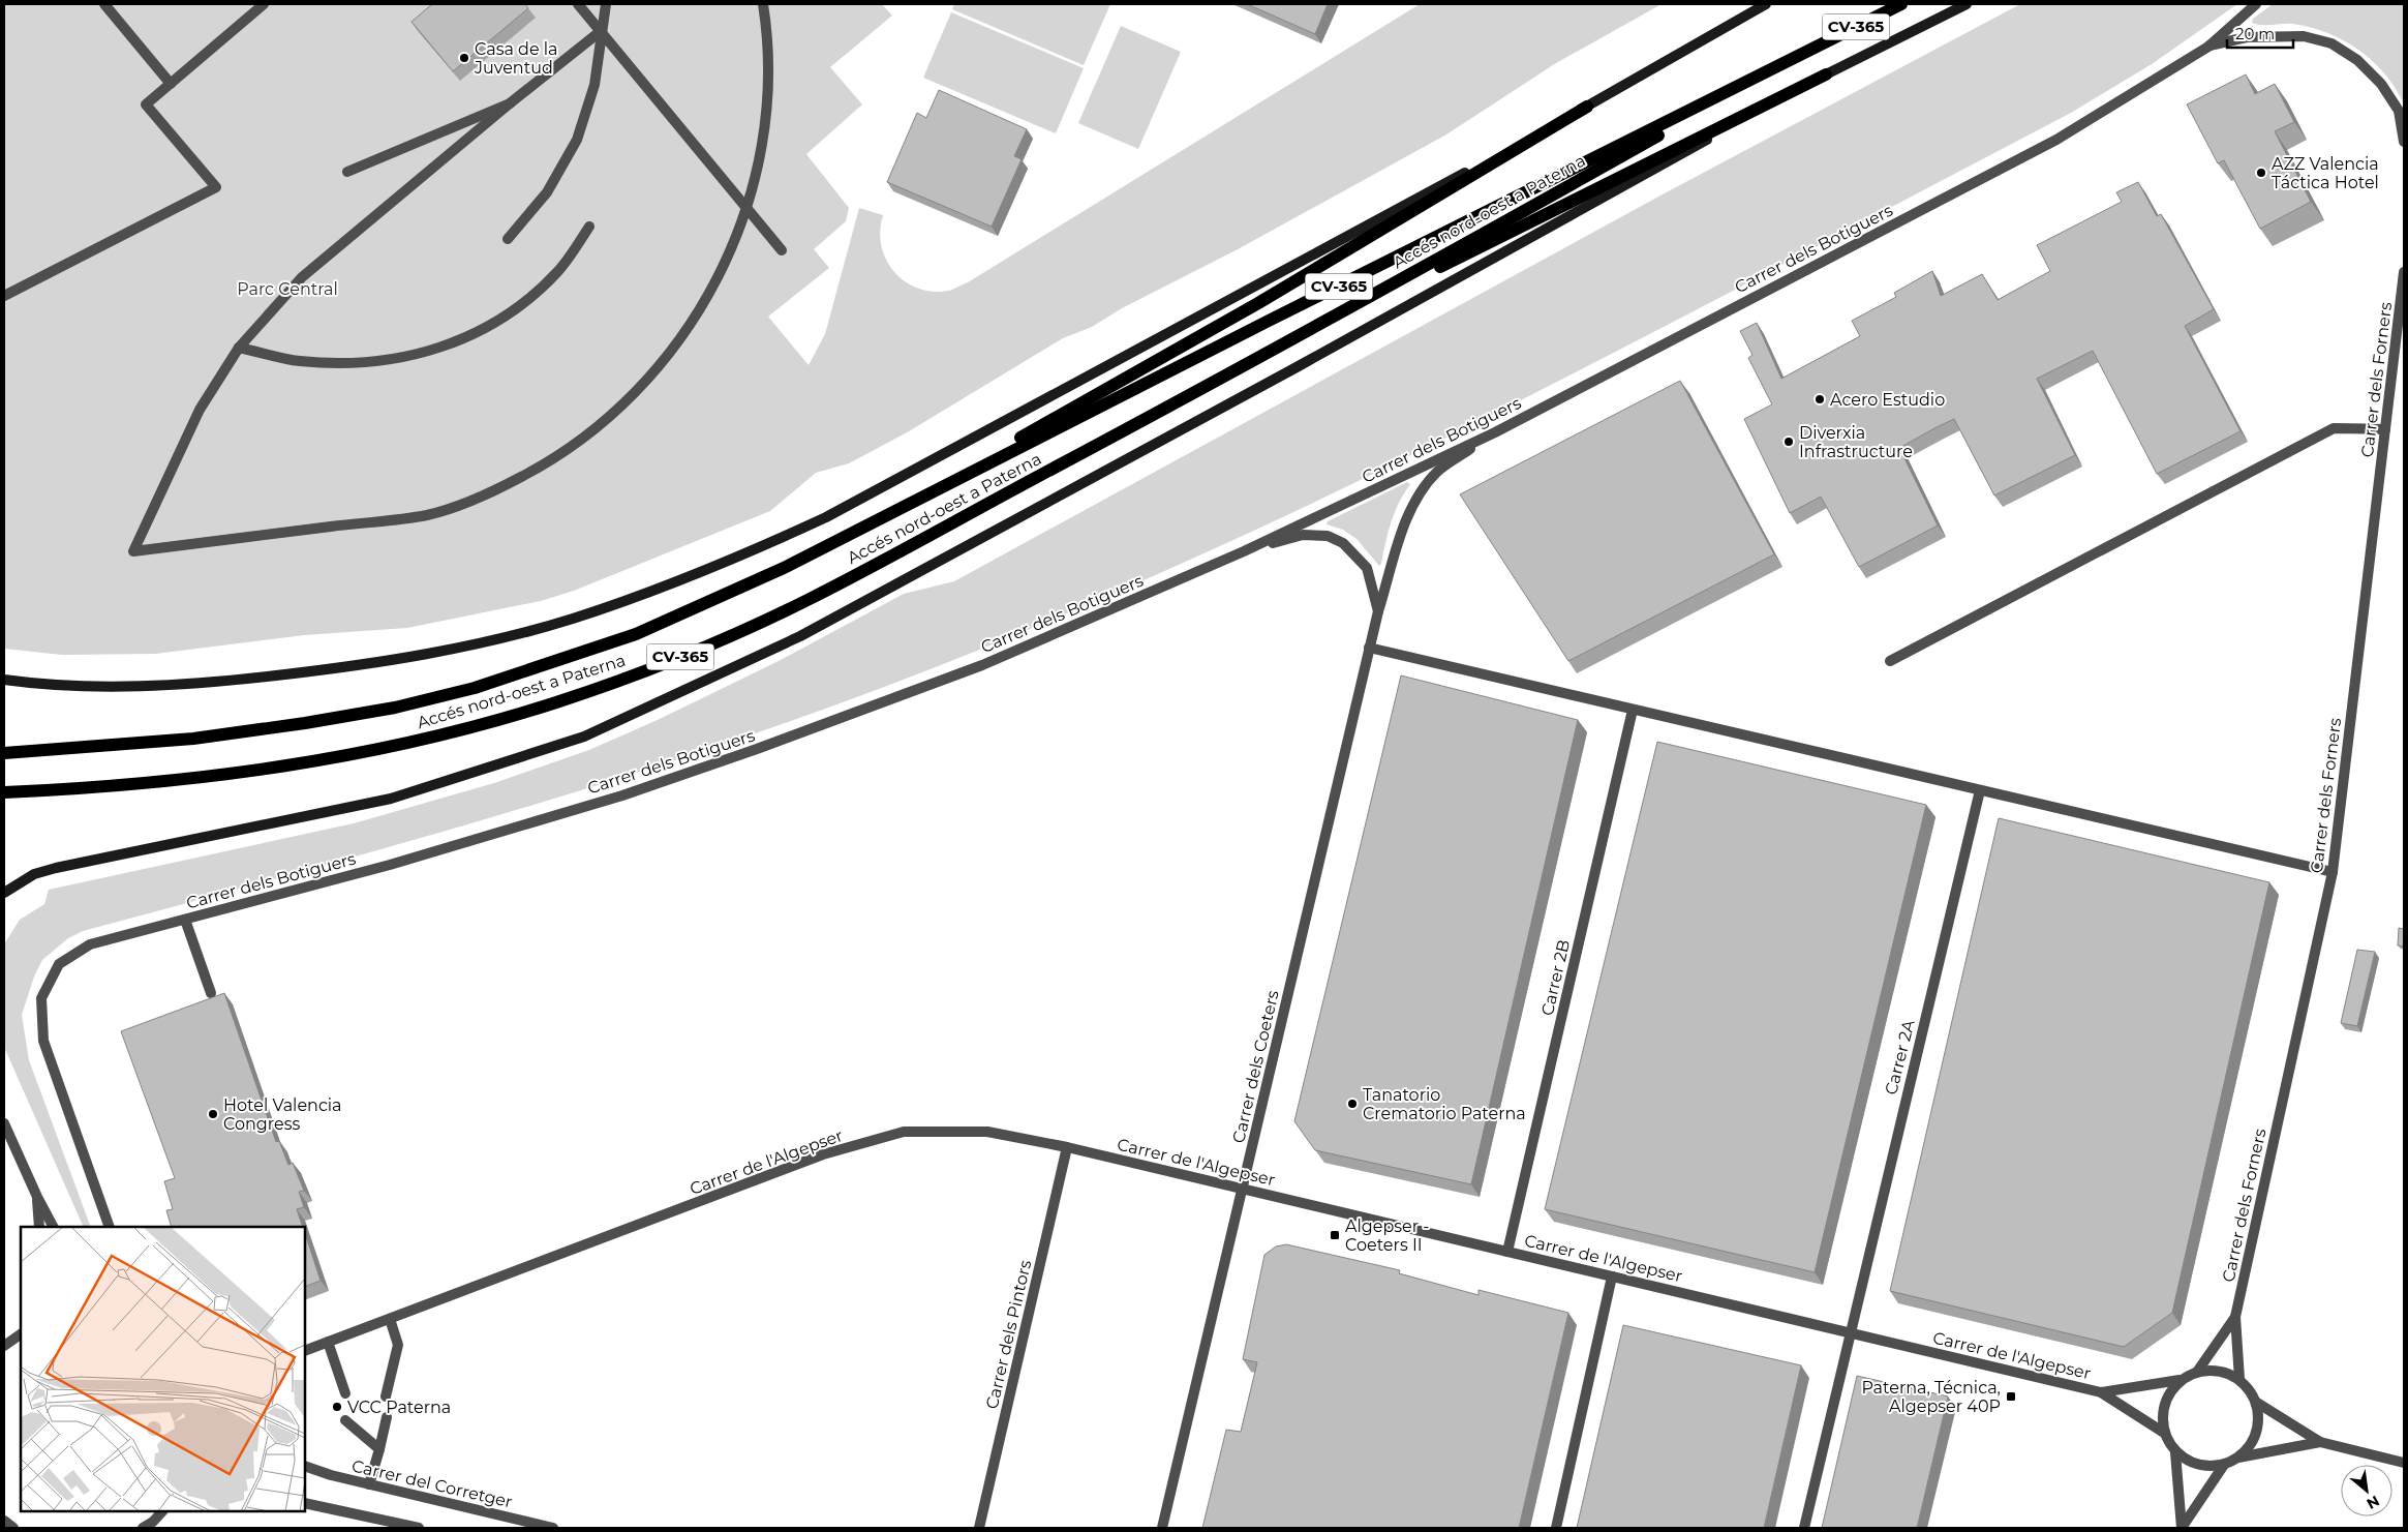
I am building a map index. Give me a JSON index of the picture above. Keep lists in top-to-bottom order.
{
  "streets": {
    "main road": ["CV-365", "Accés nord-oest a Paterna"],
    "street": [
      "Carrer dels Botiguers",
      "Carrer dels Forners",
      "Carrer 2B",
      "Carrer 2A",
      "Carrer dels Coeters",
      "Carrer de l'Algepser",
      "Carrer dels Pintors",
      "Carrer del Corretger"
    ]
  },
  "crossings": [
    ["Carrer dels Botiguers", "Carrer dels Coeters"],
    ["Carrer 2B", "Carrer de l'Algepser"],
    ["Carrer 2A", "Carrer de l'Algepser"],
    ["Carrer dels Coeters", "Carrer de l'Algepser"],
    ["Carrer de l'Algepser", "Carrer dels Pintors"]
  ],
  "parks": ["Parc Central"],
  "places": {
    "other": [
      "Casa de la Juventud",
      "AZZ Valencia Táctica Hotel",
      "Acero Estudio",
      "Diverxia Infrastructure",
      "Tanatorio Crematorio Paterna",
      "Hotel Valencia Congress",
      "VCC Paterna"
    ],
    "transit": ["Algepser - Coeters II", "Paterna, Técnica, Algepser 40P"]
  },
  "scale_bar": "20 m",
  "north": "bottom right"
}
